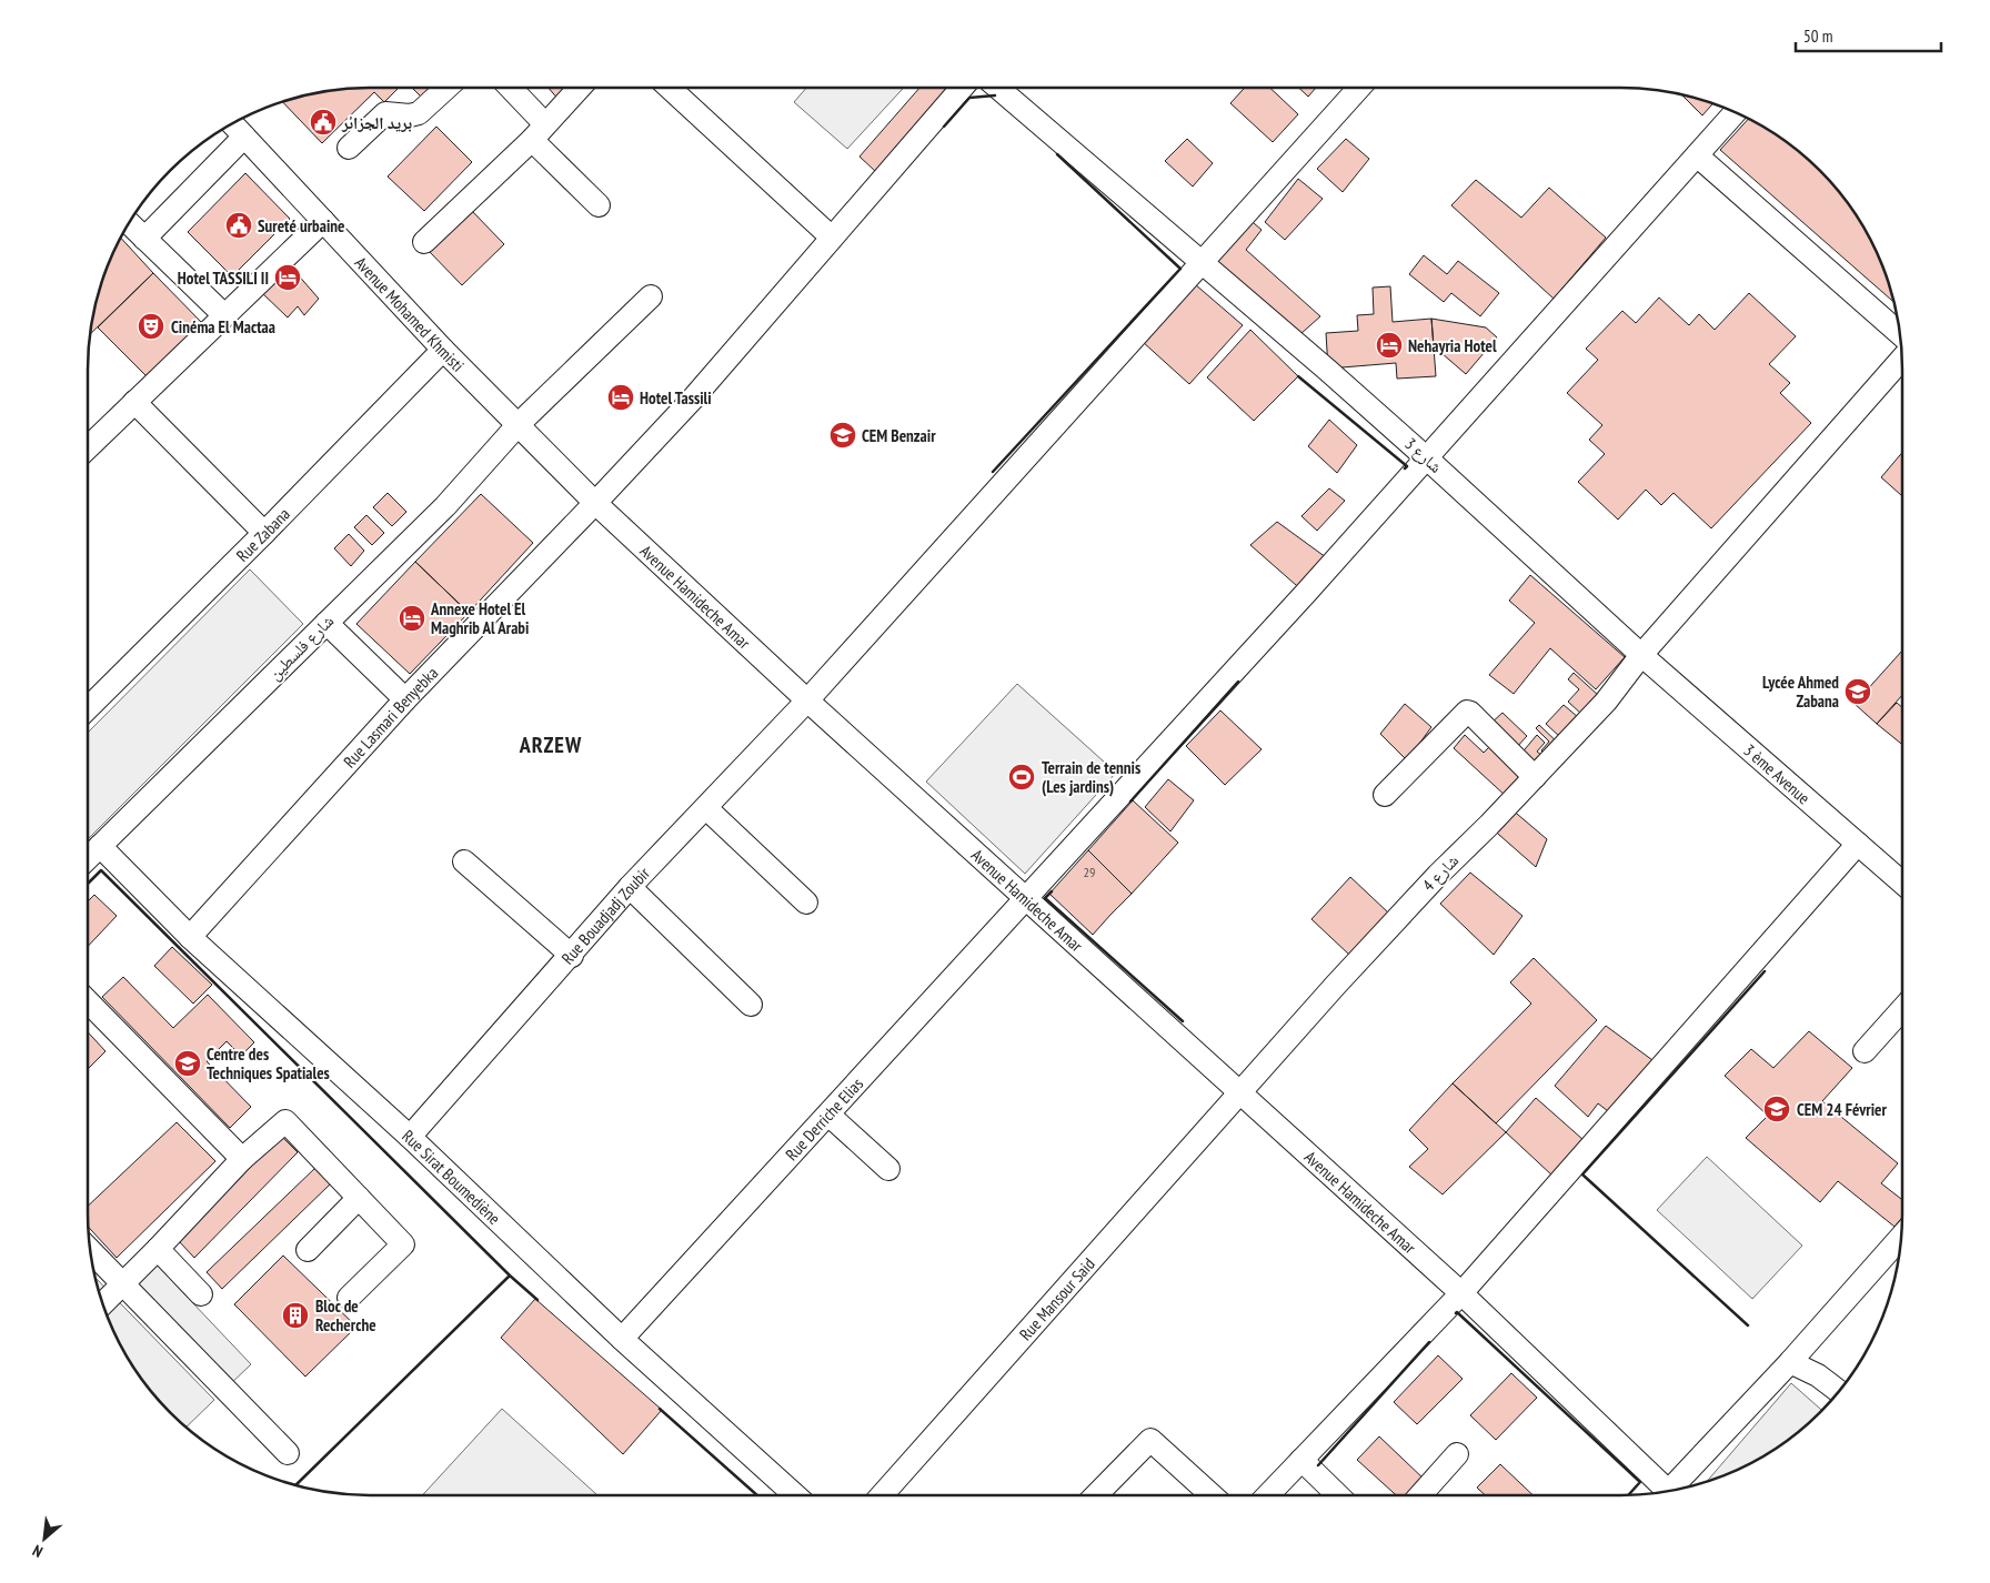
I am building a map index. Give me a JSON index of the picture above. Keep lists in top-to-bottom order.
{
  "streets": {
    "street": [
      "Avenue Mohamed Khmisti",
      "شارع 3",
      "Rue Zabana",
      "Avenue Hamideche Amar",
      "شارع فلسطين",
      "Rue Lasmari Benyebka",
      "3 ème Avenue",
      "شارع 4",
      "Rue Bouadjadj Zoubir",
      "Rue Derriche Elias",
      "Rue Sirat Boumediène",
      "Rue Mansour Said"
    ]
  },
  "crossings": [
    ["Avenue Mohamed Khmisti", "Rue Zabana"],
    ["Avenue Mohamed Khmisti", "Avenue Hamideche Amar"],
    ["Avenue Mohamed Khmisti", "شارع فلسطين"],
    ["Avenue Mohamed Khmisti", "Rue Lasmari Benyebka"],
    ["شارع 3", "3 ème Avenue"],
    ["شارع 3", "شارع 4"],
    ["شارع 3", "Rue Bouadjadj Zoubir"],
    ["شارع 3", "Rue Derriche Elias"],
    ["Avenue Hamideche Amar", "Rue Lasmari Benyebka"],
    ["Avenue Hamideche Amar", "شارع 4"],
    ["Avenue Hamideche Amar", "Rue Bouadjadj Zoubir"],
    ["Avenue Hamideche Amar", "Rue Derriche Elias"],
    ["Avenue Hamideche Amar", "Rue Mansour Said"],
    ["شارع فلسطين", "Rue Sirat Boumediène"],
    ["Rue Lasmari Benyebka", "Rue Sirat Boumediène"],
    ["3 ème Avenue", "شارع 4"],
    ["شارع 4", "Rue Mansour Said"],
    ["Rue Bouadjadj Zoubir", "Rue Sirat Boumediène"],
    ["Rue Derriche Elias", "Rue Sirat Boumediène"]
  ],
  "districts": ["ARZEW"],
  "places": {
    "public building": ["بريد الجزائر", "Sureté urbaine"],
    "hotel": [
      "Hotel TASSILI II",
      "Nehayria Hotel",
      "Hotel Tassili",
      "Annexe Hotel El Maghrib Al Arabi"
    ],
    "theatre": ["Cinéma El Mactaa"],
    "school or university": [
      "CEM Benzair",
      "Lycée Ahmed Zabana",
      "Centre des Techniques Spatiales",
      "CEM 24 Février"
    ],
    "sports": ["Terrain de tennis (Les jardins)"],
    "building": ["Bloc de Recherche"]
  },
  "house_numbers": ["29"],
  "scale_bar": "50 m",
  "north": "bottom left"
}
